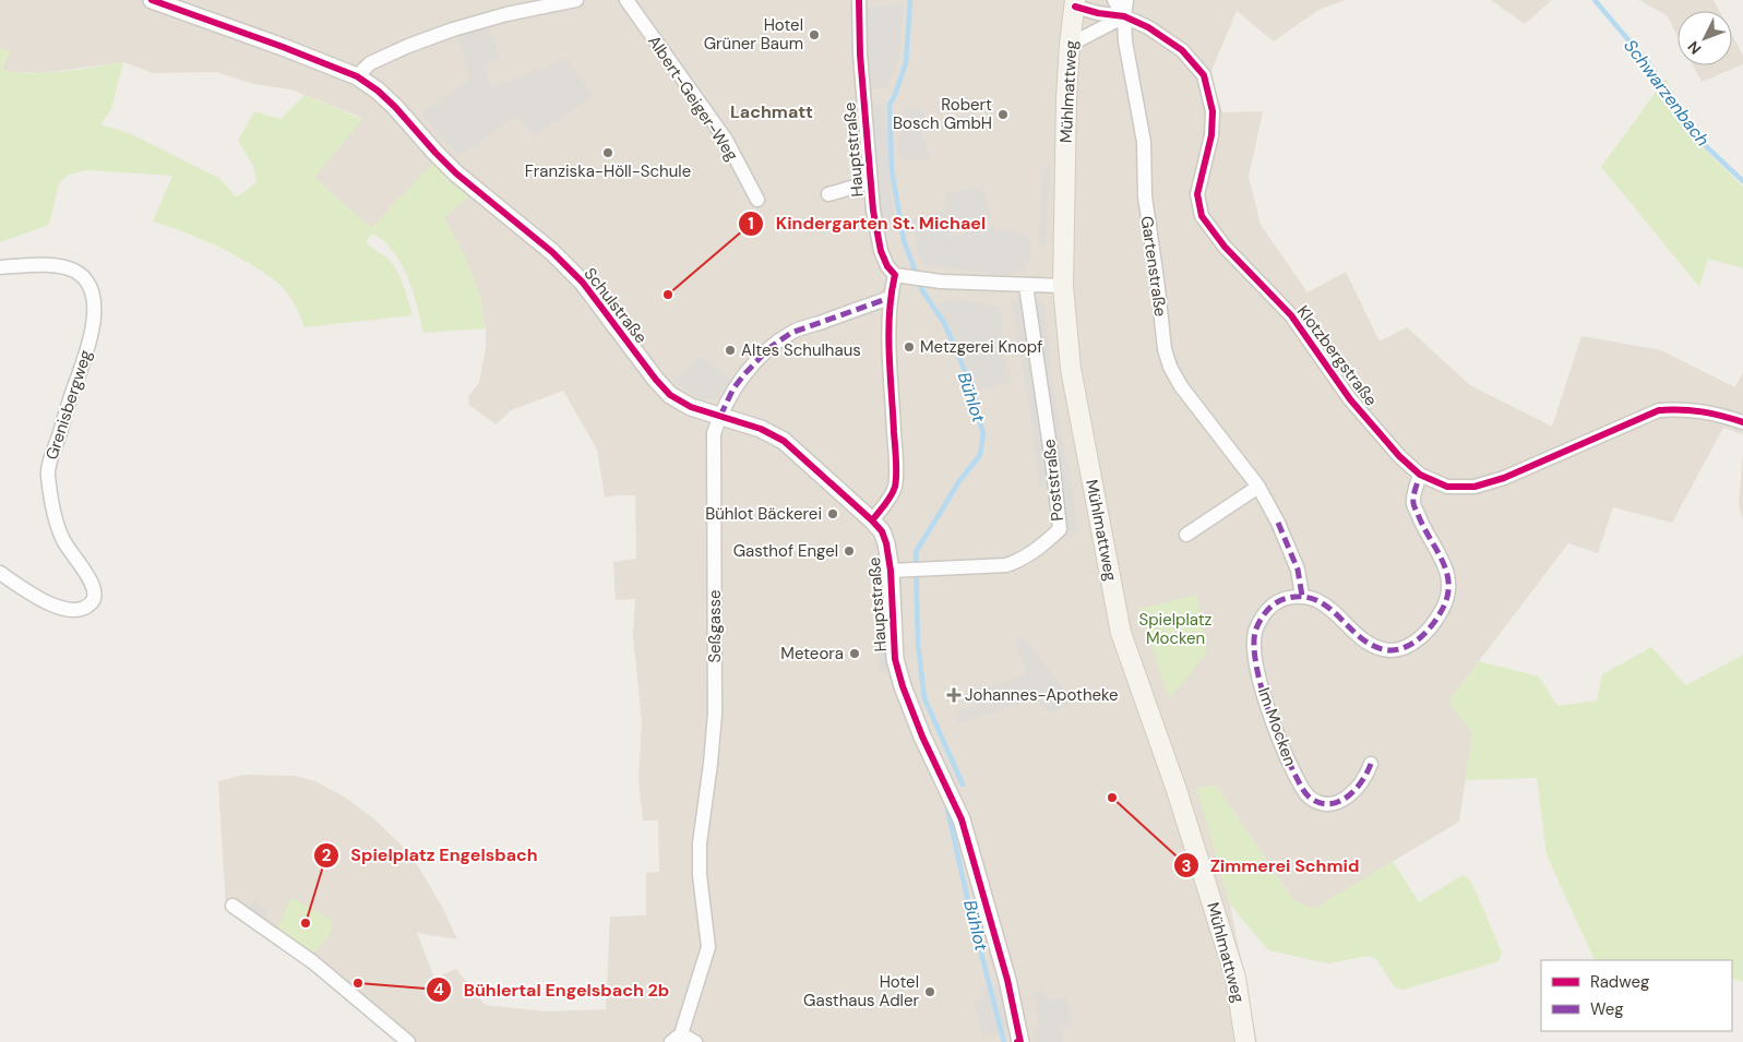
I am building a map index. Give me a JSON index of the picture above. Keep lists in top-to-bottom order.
{
  "streets": {
    "main road": ["Mühlmattweg"],
    "street": [
      "Albert-Geiger-Weg",
      "Hauptstraße",
      "Gartenstraße",
      "Schulstraße",
      "Klotzbergstraße",
      "Grenisbergweg",
      "Poststraße",
      "Seßgasse",
      "Im Mocken"
    ]
  },
  "crossings": [
    ["Mühlmattweg", "Klotzbergstraße"],
    ["Hauptstraße", "Schulstraße"],
    ["Hauptstraße", "Poststraße"],
    ["Gartenstraße", "Klotzbergstraße"],
    ["Gartenstraße", "Im Mocken"],
    ["Schulstraße", "Seßgasse"]
  ],
  "districts": ["Lachmatt"],
  "water": ["Schwarzenbach", "Bühlot"],
  "parks": ["Spielplatz Mocken"],
  "places": {
    "other": [
      "Hotel Grüner Baum",
      "Robert Bosch GmbH",
      "Franziska-Höll-Schule",
      "Kindergarten St. Michael",
      "Metzgerei Knopf",
      "Altes Schulhaus",
      "Bühlot Bäckerei",
      "Gasthof Engel",
      "Meteora",
      "Zimmerei Schmid",
      "Spielplatz Engelsbach",
      "Bühlertal Engelsbach 2b",
      "Hotel Gasthaus Adler"
    ],
    "health": ["Johannes-Apotheke"]
  },
  "legend": ["Radweg", "Weg"],
  "north": "bottom left"
}
